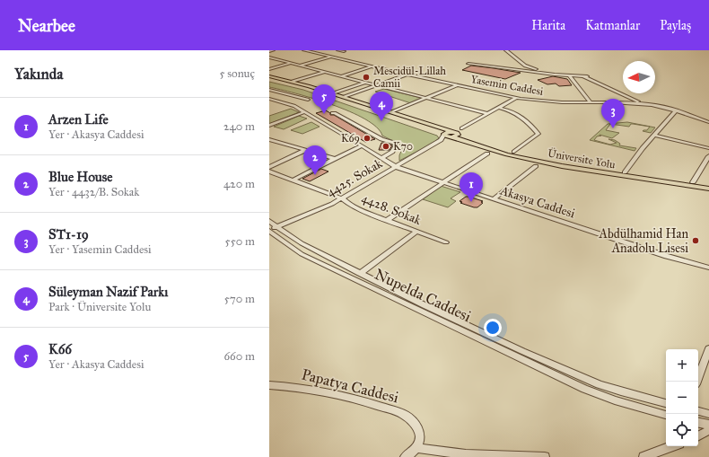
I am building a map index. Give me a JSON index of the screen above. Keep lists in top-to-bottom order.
{
  "streets": {
    "main road": ["Üniversite Yolu"],
    "street": [
      "Yasemin Caddesi",
      "4425. Sokak",
      "Akasya Caddesi",
      "4428. Sokak",
      "Nupelda Caddesi",
      "Papatya Caddesi"
    ]
  },
  "crossings": [
    ["4425. Sokak", "Akasya Caddesi"],
    ["4425. Sokak", "4428. Sokak"],
    ["4425. Sokak", "Nupelda Caddesi"]
  ],
  "places": [
    "Mescidül-Lillah Camii",
    "K69",
    "K70",
    "Abdülhamid Han Anadolu Lisesi"
  ],
  "north": "left",
  "page": {
    "header": "Nearbee",
    "nav": ["Harita", "Katmanlar", "Paylaş"],
    "heading": ["Yakında", "5 sonuç"],
    "pins": [
      "5",
      "4",
      "3",
      "2",
      "1"
    ],
    "list": [
      {
        "mark": "1",
        "name": "Arzen Life",
        "note": "Yer · Akasya Caddesi",
        "value": "240 m"
      },
      {
        "mark": "2",
        "name": "Blue House",
        "note": "Yer · 4432/B. Sokak",
        "value": "420 m"
      },
      {
        "mark": "3",
        "name": "ST1-19",
        "note": "Yer · Yasemin Caddesi",
        "value": "550 m"
      },
      {
        "mark": "4",
        "name": "Süleyman Nazif Parkı",
        "note": "Park · Üniversite Yolu",
        "value": "570 m"
      },
      {
        "mark": "5",
        "name": "K66",
        "note": "Yer · Akasya Caddesi",
        "value": "660 m"
      }
    ],
    "map_buttons": ["+", "−"]
  }
}
